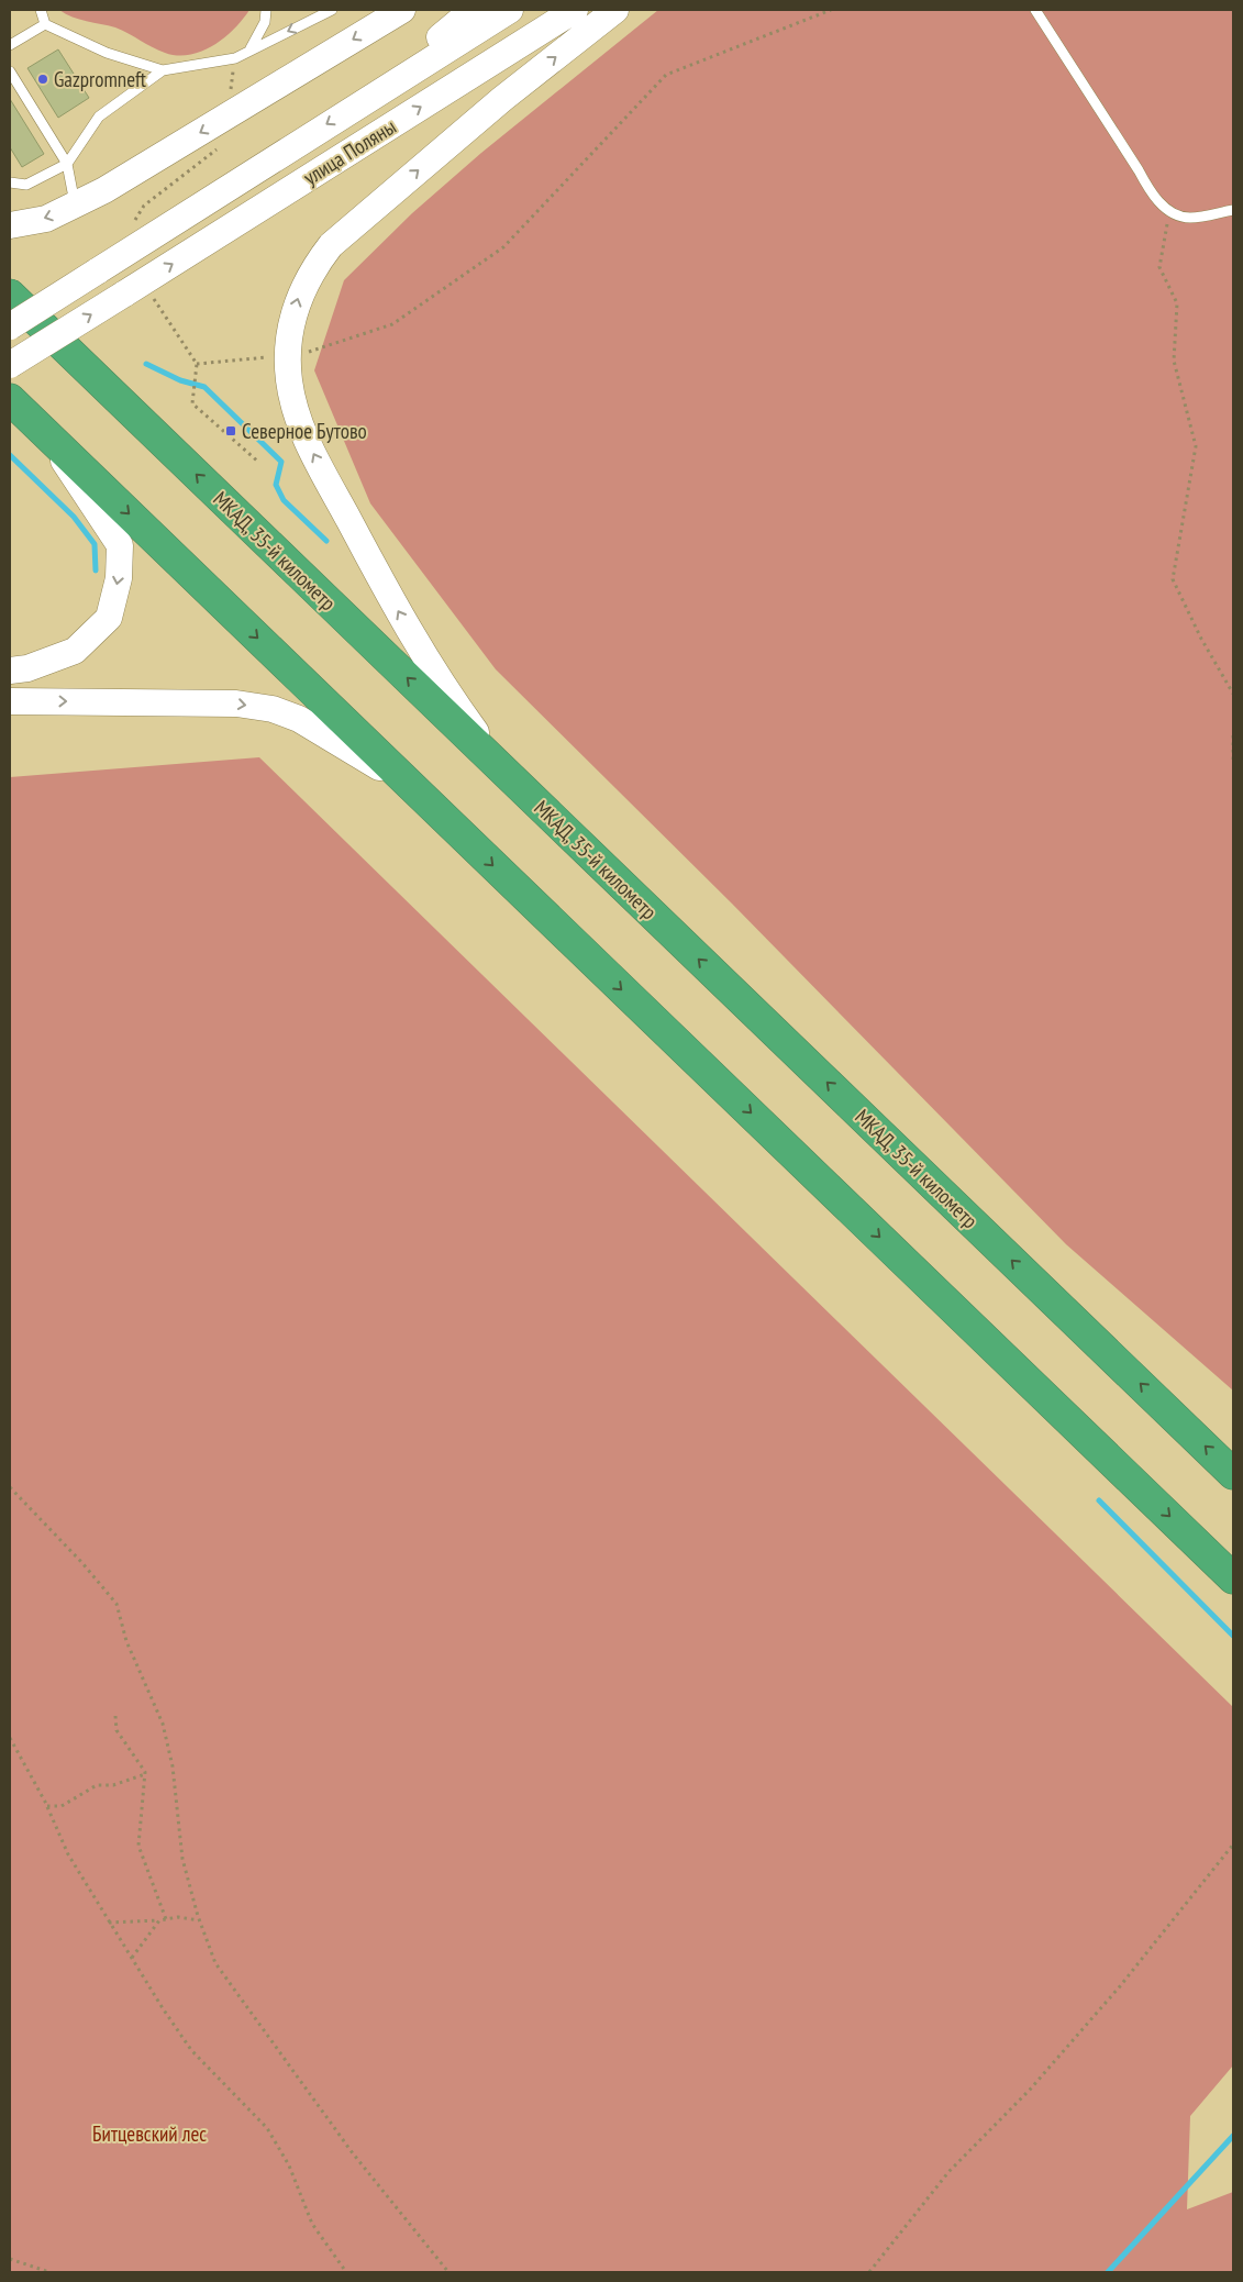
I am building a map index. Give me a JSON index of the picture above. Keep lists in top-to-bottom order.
{
  "streets": {
    "highway": ["МКАД, 35-й километр"],
    "main road": ["улица Поляны"]
  },
  "parks": ["Битцевский лес"],
  "places": {
    "other": ["Gazpromneft"],
    "transit": ["Северное Бутово"]
  }
}
